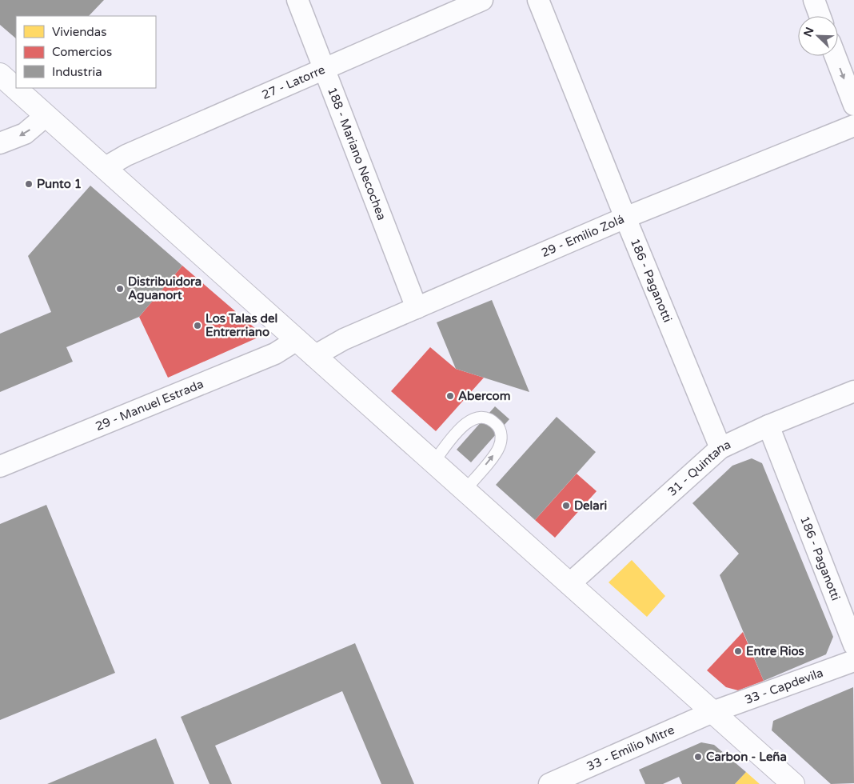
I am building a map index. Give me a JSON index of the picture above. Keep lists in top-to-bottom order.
{
  "streets": {
    "street": [
      "27 - Latorre",
      "188 - Mariano Necochea",
      "29 - Emilio Zolá",
      "186 - Paganotti",
      "29 - Manuel Estrada",
      "31 - Quintana",
      "33 - Capdevila",
      "33 - Emilio Mitre"
    ]
  },
  "crossings": [
    ["27 - Latorre", "188 - Mariano Necochea"],
    ["188 - Mariano Necochea", "29 - Emilio Zolá"],
    ["29 - Emilio Zolá", "186 - Paganotti"],
    ["186 - Paganotti", "31 - Quintana"],
    ["33 - Capdevila", "33 - Emilio Mitre"]
  ],
  "places": [
    "Punto 1",
    "Distribuidora Aguanort",
    "Los Talas del Entrerriano",
    "Abercom",
    "Delari",
    "Entre Rios",
    "Carbon - Leña"
  ],
  "legend": ["Viviendas", "Comercios", "Industria"],
  "north": "top left"
}
